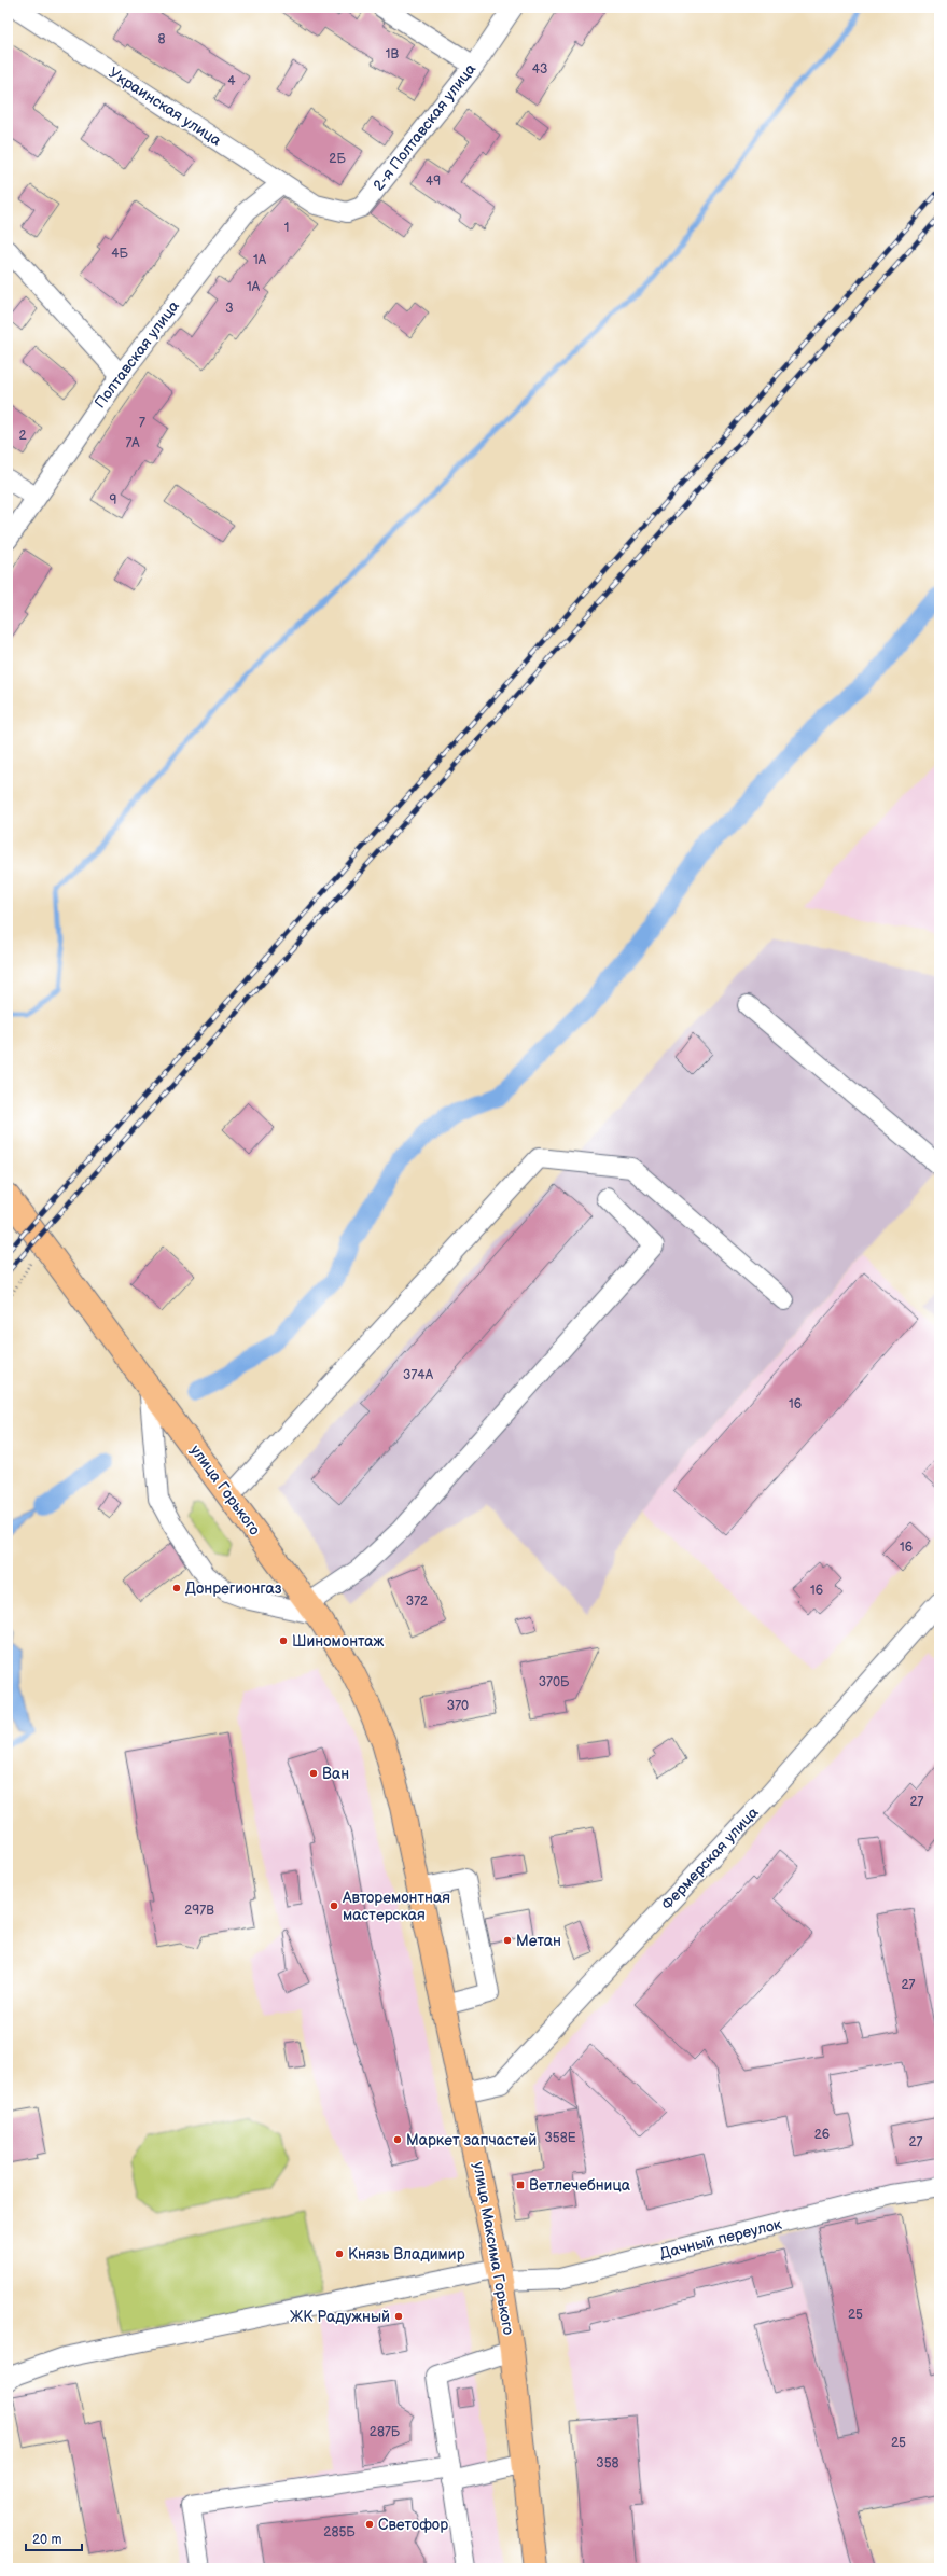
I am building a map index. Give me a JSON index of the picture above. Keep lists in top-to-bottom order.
{
  "streets": {
    "main road": ["улица Горького", "улица Максима Горького"],
    "street": [
      "Украинская улица",
      "2-я Полтавская улица",
      "Полтавская улица",
      "Фермерская улица",
      "Дачный переулок"
    ]
  },
  "crossings": [
    ["Украинская улица", "2-я Полтавская улица"],
    ["Украинская улица", "Полтавская улица"],
    ["улица Горького", "улица Максима Горького"],
    ["Фермерская улица", "улица Максима Горького"],
    ["Дачный переулок", "улица Максима Горького"]
  ],
  "places": {
    "other": [
      "Донрегионгаз",
      "Шиномонтаж",
      "Ван",
      "Авторемонтная мастерская",
      "Метан",
      "Маркет запчастей",
      "Князь Владимир",
      "ЖК Радужный",
      "Светофор"
    ],
    "transit": ["Ветлечебница"]
  },
  "house_numbers": [
    "8",
    "1В",
    "43",
    "4",
    "2Б",
    "49",
    "1",
    "4Б",
    "1А",
    "1А",
    "3",
    "7",
    "2",
    "7А",
    "9",
    "374А",
    "16",
    "16",
    "16",
    "372",
    "370Б",
    "370",
    "27",
    "297В",
    "27",
    "26",
    "358Е",
    "27",
    "25",
    "287Б",
    "25",
    "358",
    "285Б"
  ],
  "scale_bar": "20 m"
}
